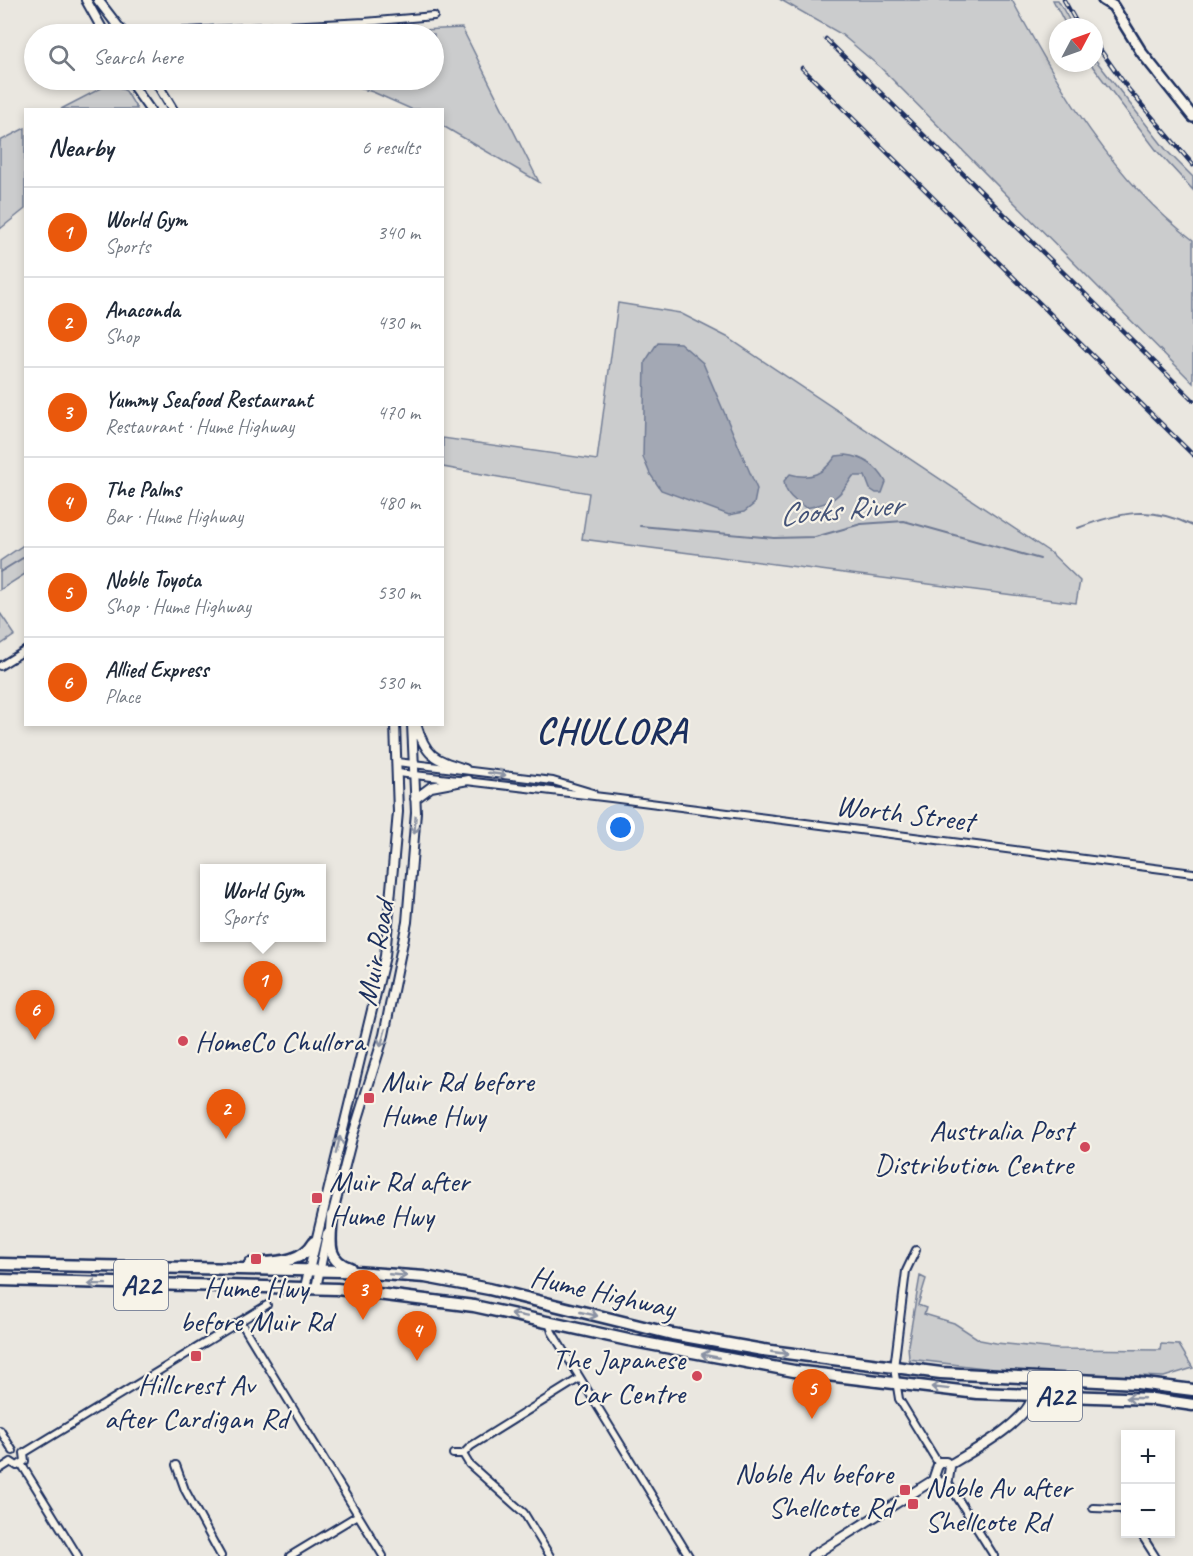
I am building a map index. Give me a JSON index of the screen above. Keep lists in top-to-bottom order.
{
  "streets": {
    "highway": ["A22", "Hume Highway"],
    "street": ["Worth Street", "Muir Road"]
  },
  "crossings": [
    ["Worth Street", "Muir Road"],
    ["Muir Road", "Hume Highway"]
  ],
  "districts": ["CHULLORA"],
  "water": ["Cooks River"],
  "places": {
    "other": ["HomeCo Chullora", "Australia Post Distribution Centre", "The Japanese Car Centre"],
    "transit": [
      "Muir Rd before Hume Hwy",
      "Muir Rd after Hume Hwy",
      "Hume Hwy before Muir Rd",
      "Hillcrest Av after Cardigan Rd",
      "Noble Av before Shellcote Rd",
      "Noble Av after Shellcote Rd"
    ]
  },
  "north": "top right",
  "page": {
    "search": "Search here",
    "heading": ["Nearby", "6 results"],
    "list": [
      {
        "mark": "1",
        "name": "World Gym",
        "note": "Sports",
        "value": "340 m"
      },
      {
        "mark": "2",
        "name": "Anaconda",
        "note": "Shop",
        "value": "430 m"
      },
      {
        "mark": "3",
        "name": "Yummy Seafood Restaurant",
        "note": "Restaurant · Hume Highway",
        "value": "470 m"
      },
      {
        "mark": "4",
        "name": "The Palms",
        "note": "Bar · Hume Highway",
        "value": "480 m"
      },
      {
        "mark": "5",
        "name": "Noble Toyota",
        "note": "Shop · Hume Highway",
        "value": "530 m"
      },
      {
        "mark": "6",
        "name": "Allied Express",
        "note": "Place",
        "value": "530 m"
      }
    ],
    "popup": ["World Gym", "Sports"],
    "pins": [
      "1",
      "6",
      "2",
      "3",
      "4",
      "5"
    ],
    "map_buttons": ["+", "−"]
  }
}
